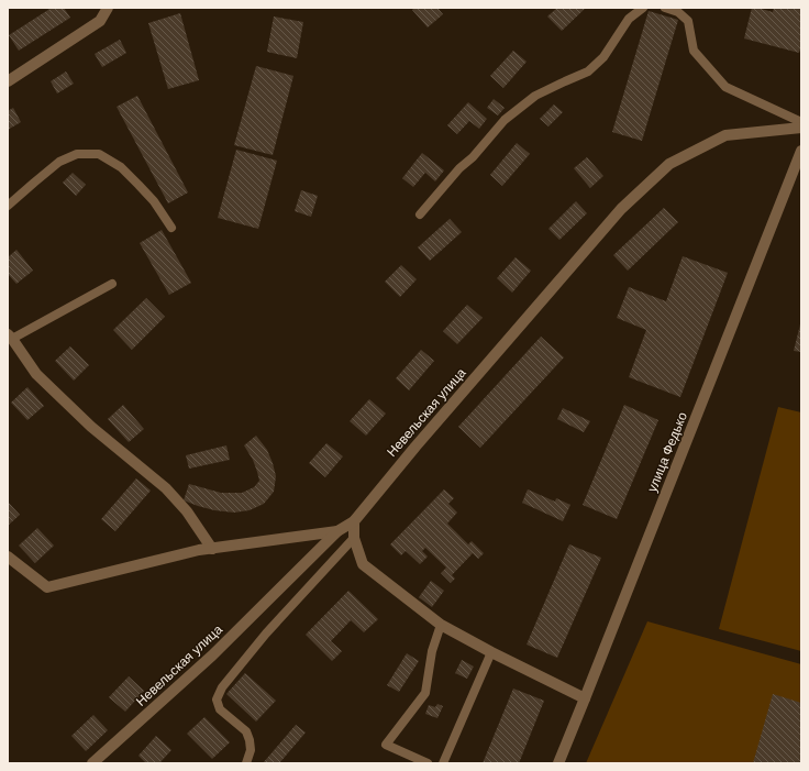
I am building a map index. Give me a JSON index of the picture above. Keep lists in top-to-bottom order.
{
  "streets": {
    "street": ["Невельская улица", "улица Федько"]
  }
}
